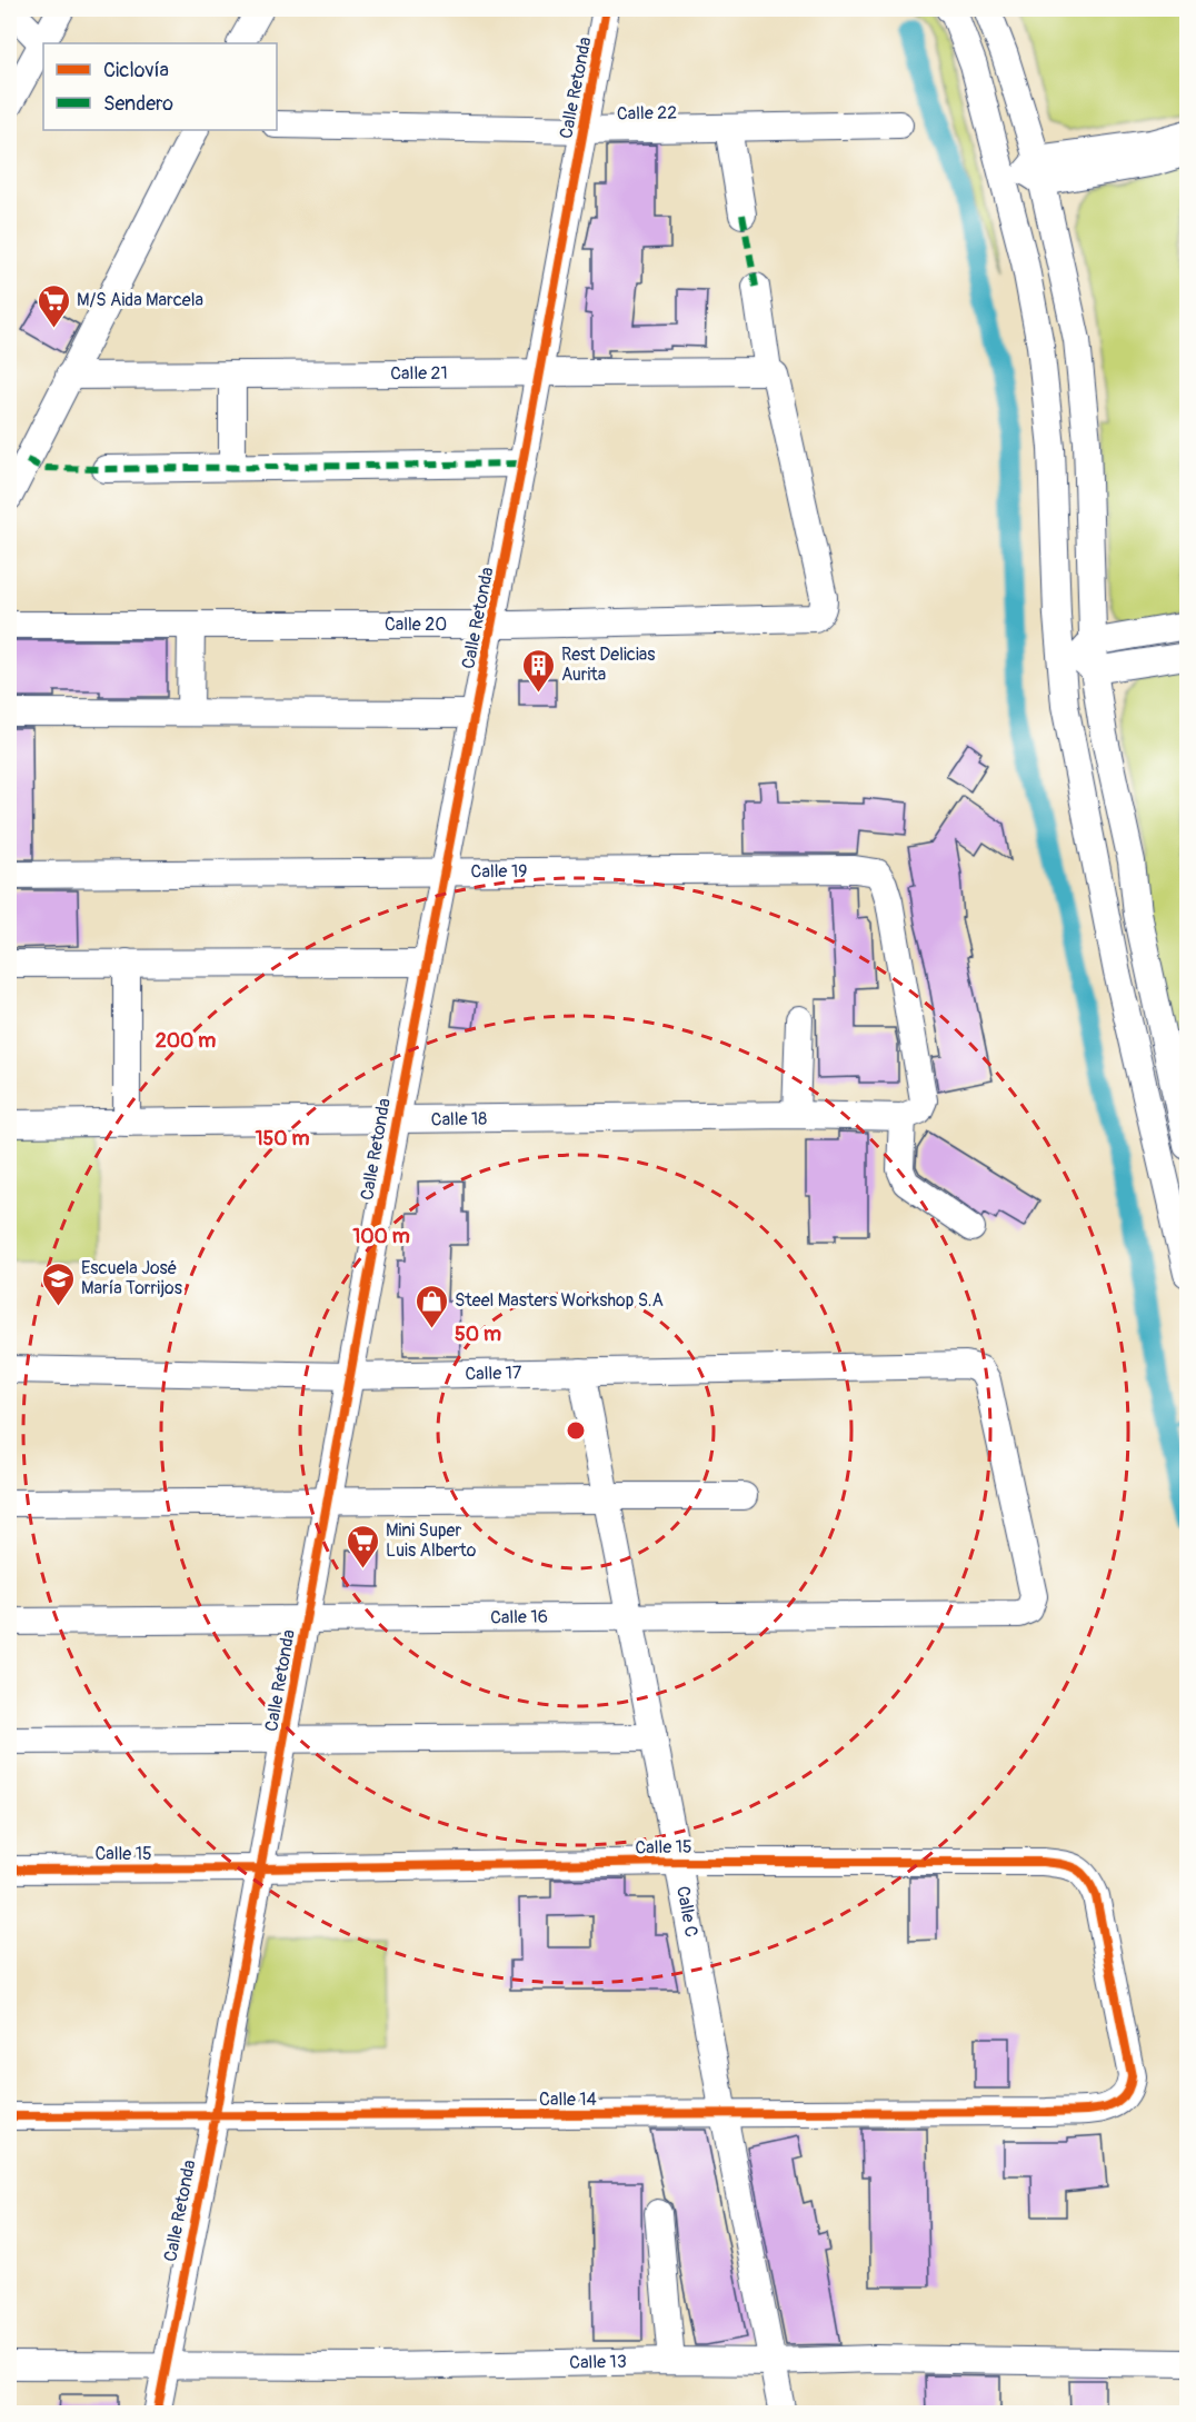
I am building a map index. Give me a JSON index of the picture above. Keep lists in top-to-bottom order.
{
  "streets": {
    "street": [
      "Calle Retonda",
      "Calle 22",
      "Calle 21",
      "Calle 20",
      "Calle 19",
      "Calle 18",
      "Calle 17",
      "Calle 16",
      "Calle 15",
      "Calle C",
      "Calle 14",
      "Calle 13"
    ]
  },
  "crossings": [
    ["Calle Retonda", "Calle 22"],
    ["Calle Retonda", "Calle 21"],
    ["Calle Retonda", "Calle 20"],
    ["Calle Retonda", "Calle 19"],
    ["Calle Retonda", "Calle 18"],
    ["Calle Retonda", "Calle 17"],
    ["Calle Retonda", "Calle 16"],
    ["Calle Retonda", "Calle 15"],
    ["Calle Retonda", "Calle 14"],
    ["Calle Retonda", "Calle 13"],
    ["Calle 21", "Calle 20"],
    ["Calle 19", "Calle 18"],
    ["Calle 17", "Calle 16"],
    ["Calle 17", "Calle C"],
    ["Calle 16", "Calle C"],
    ["Calle 15", "Calle C"],
    ["Calle 15", "Calle 14"],
    ["Calle C", "Calle 14"],
    ["Calle C", "Calle 13"]
  ],
  "places": {
    "supermarket": ["M/S Aida Marcela", "Mini Super Luis Alberto"],
    "building": ["Rest Delicias Aurita"],
    "school or university": ["Escuela José María Torrijos"],
    "shop": ["Steel Masters Workshop S.A"]
  },
  "legend": ["Ciclovía", "Sendero"],
  "rings": [
    "200 m",
    "150 m",
    "100 m",
    "50 m"
  ]
}
